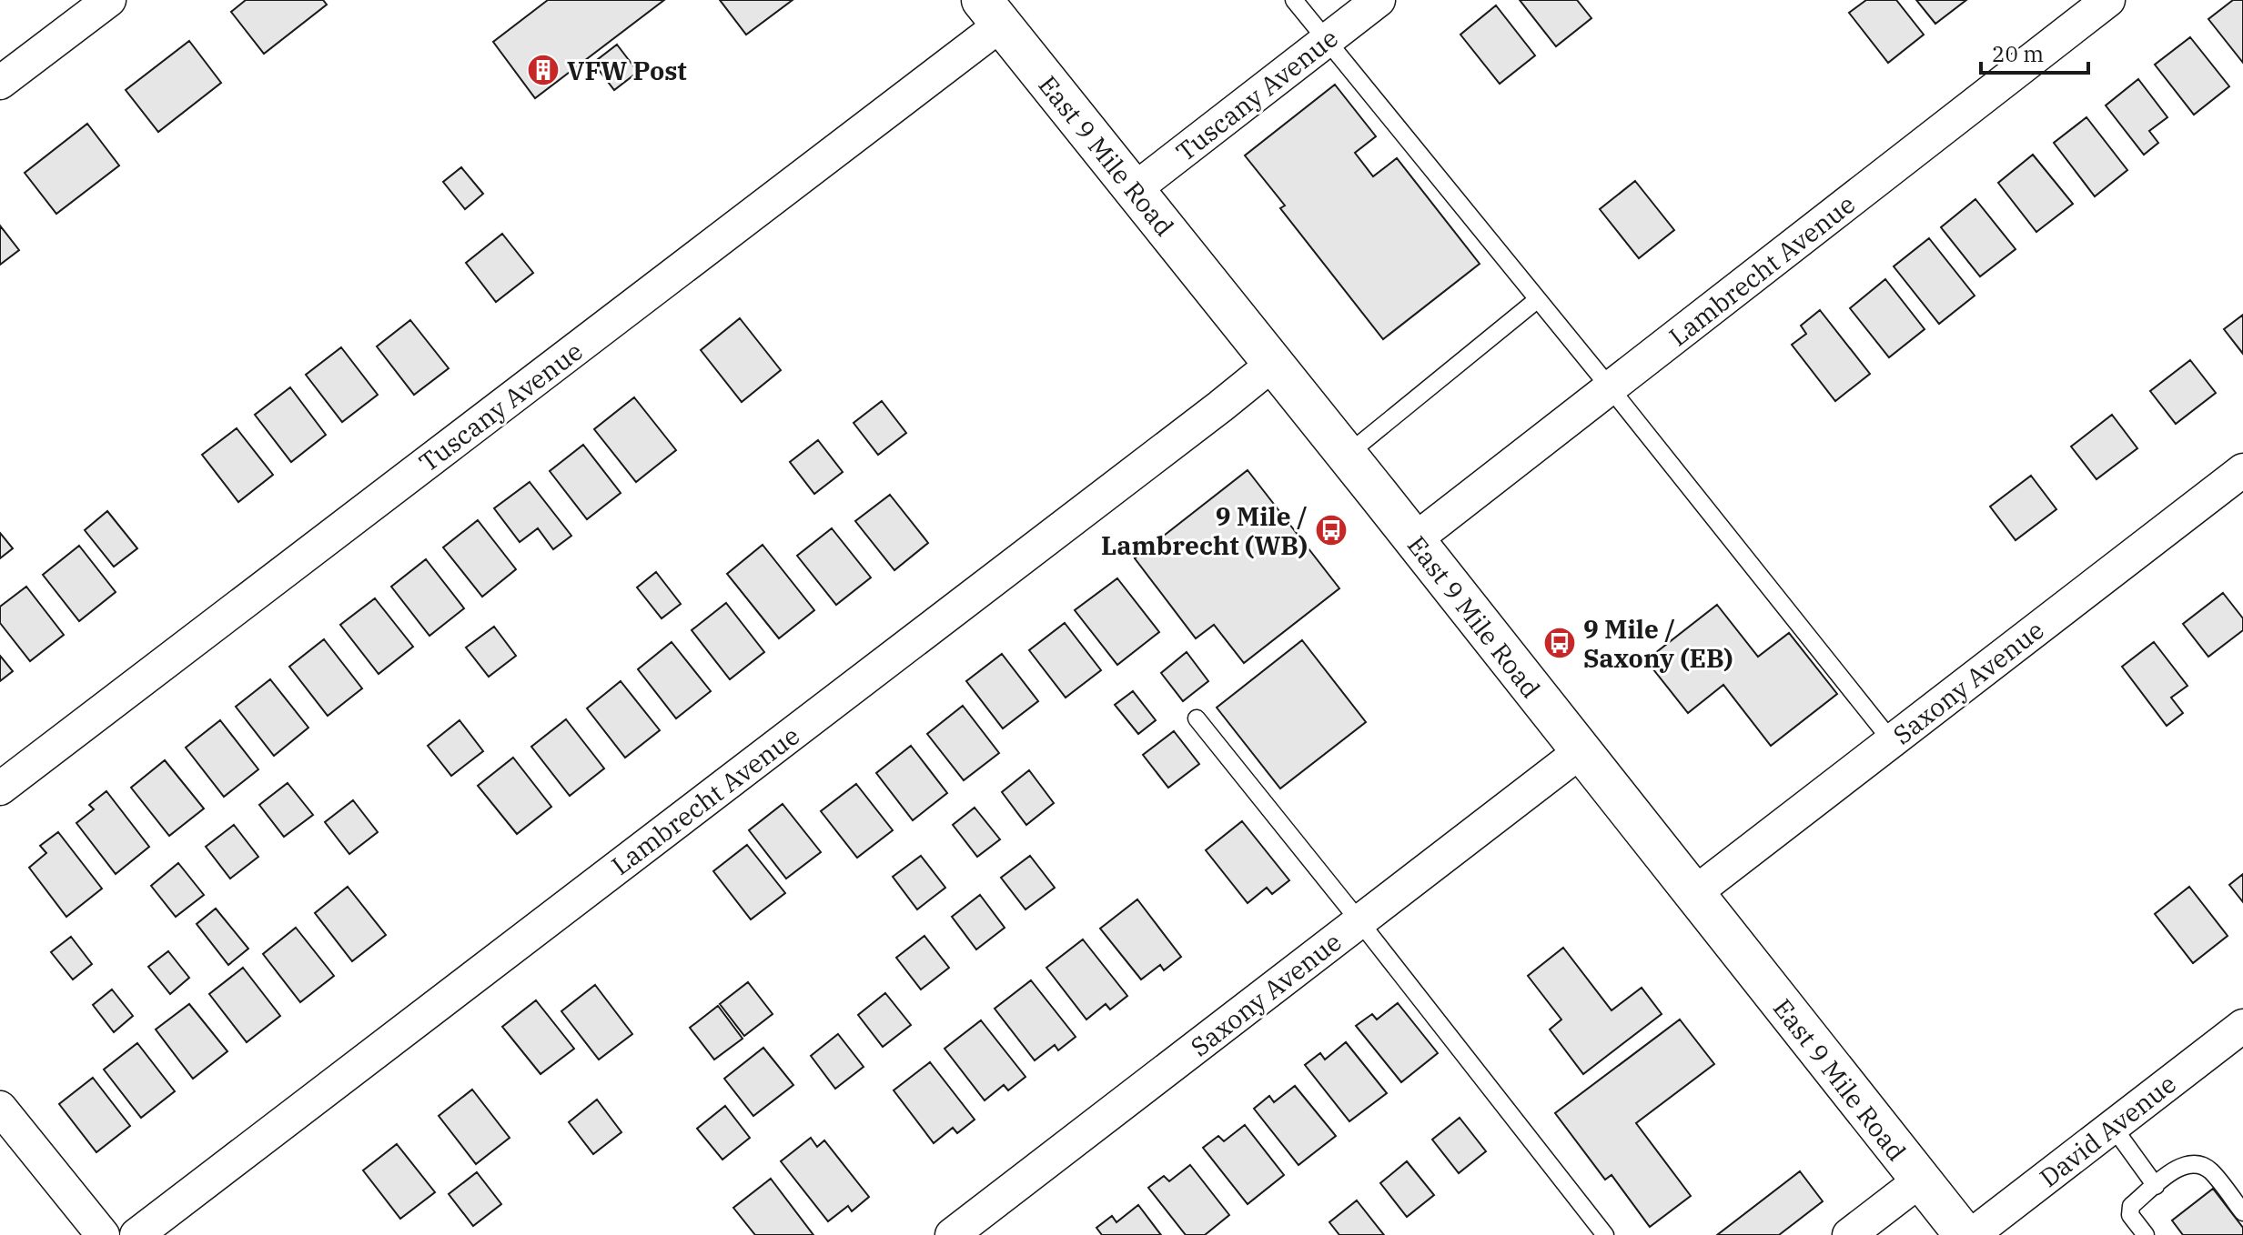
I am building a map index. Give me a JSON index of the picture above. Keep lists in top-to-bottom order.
{
  "streets": {
    "main road": ["East 9 Mile Road"],
    "street": [
      "Tuscany Avenue",
      "Lambrecht Avenue",
      "Saxony Avenue",
      "David Avenue"
    ]
  },
  "crossings": [
    ["Tuscany Avenue", "East 9 Mile Road"],
    ["East 9 Mile Road", "Lambrecht Avenue"],
    ["East 9 Mile Road", "Saxony Avenue"]
  ],
  "places": {
    "building": ["VFW Post"],
    "bus stop": ["9 Mile / Lambrecht (WB)", "9 Mile / Saxony (EB)"]
  },
  "scale_bar": "20 m"
}
